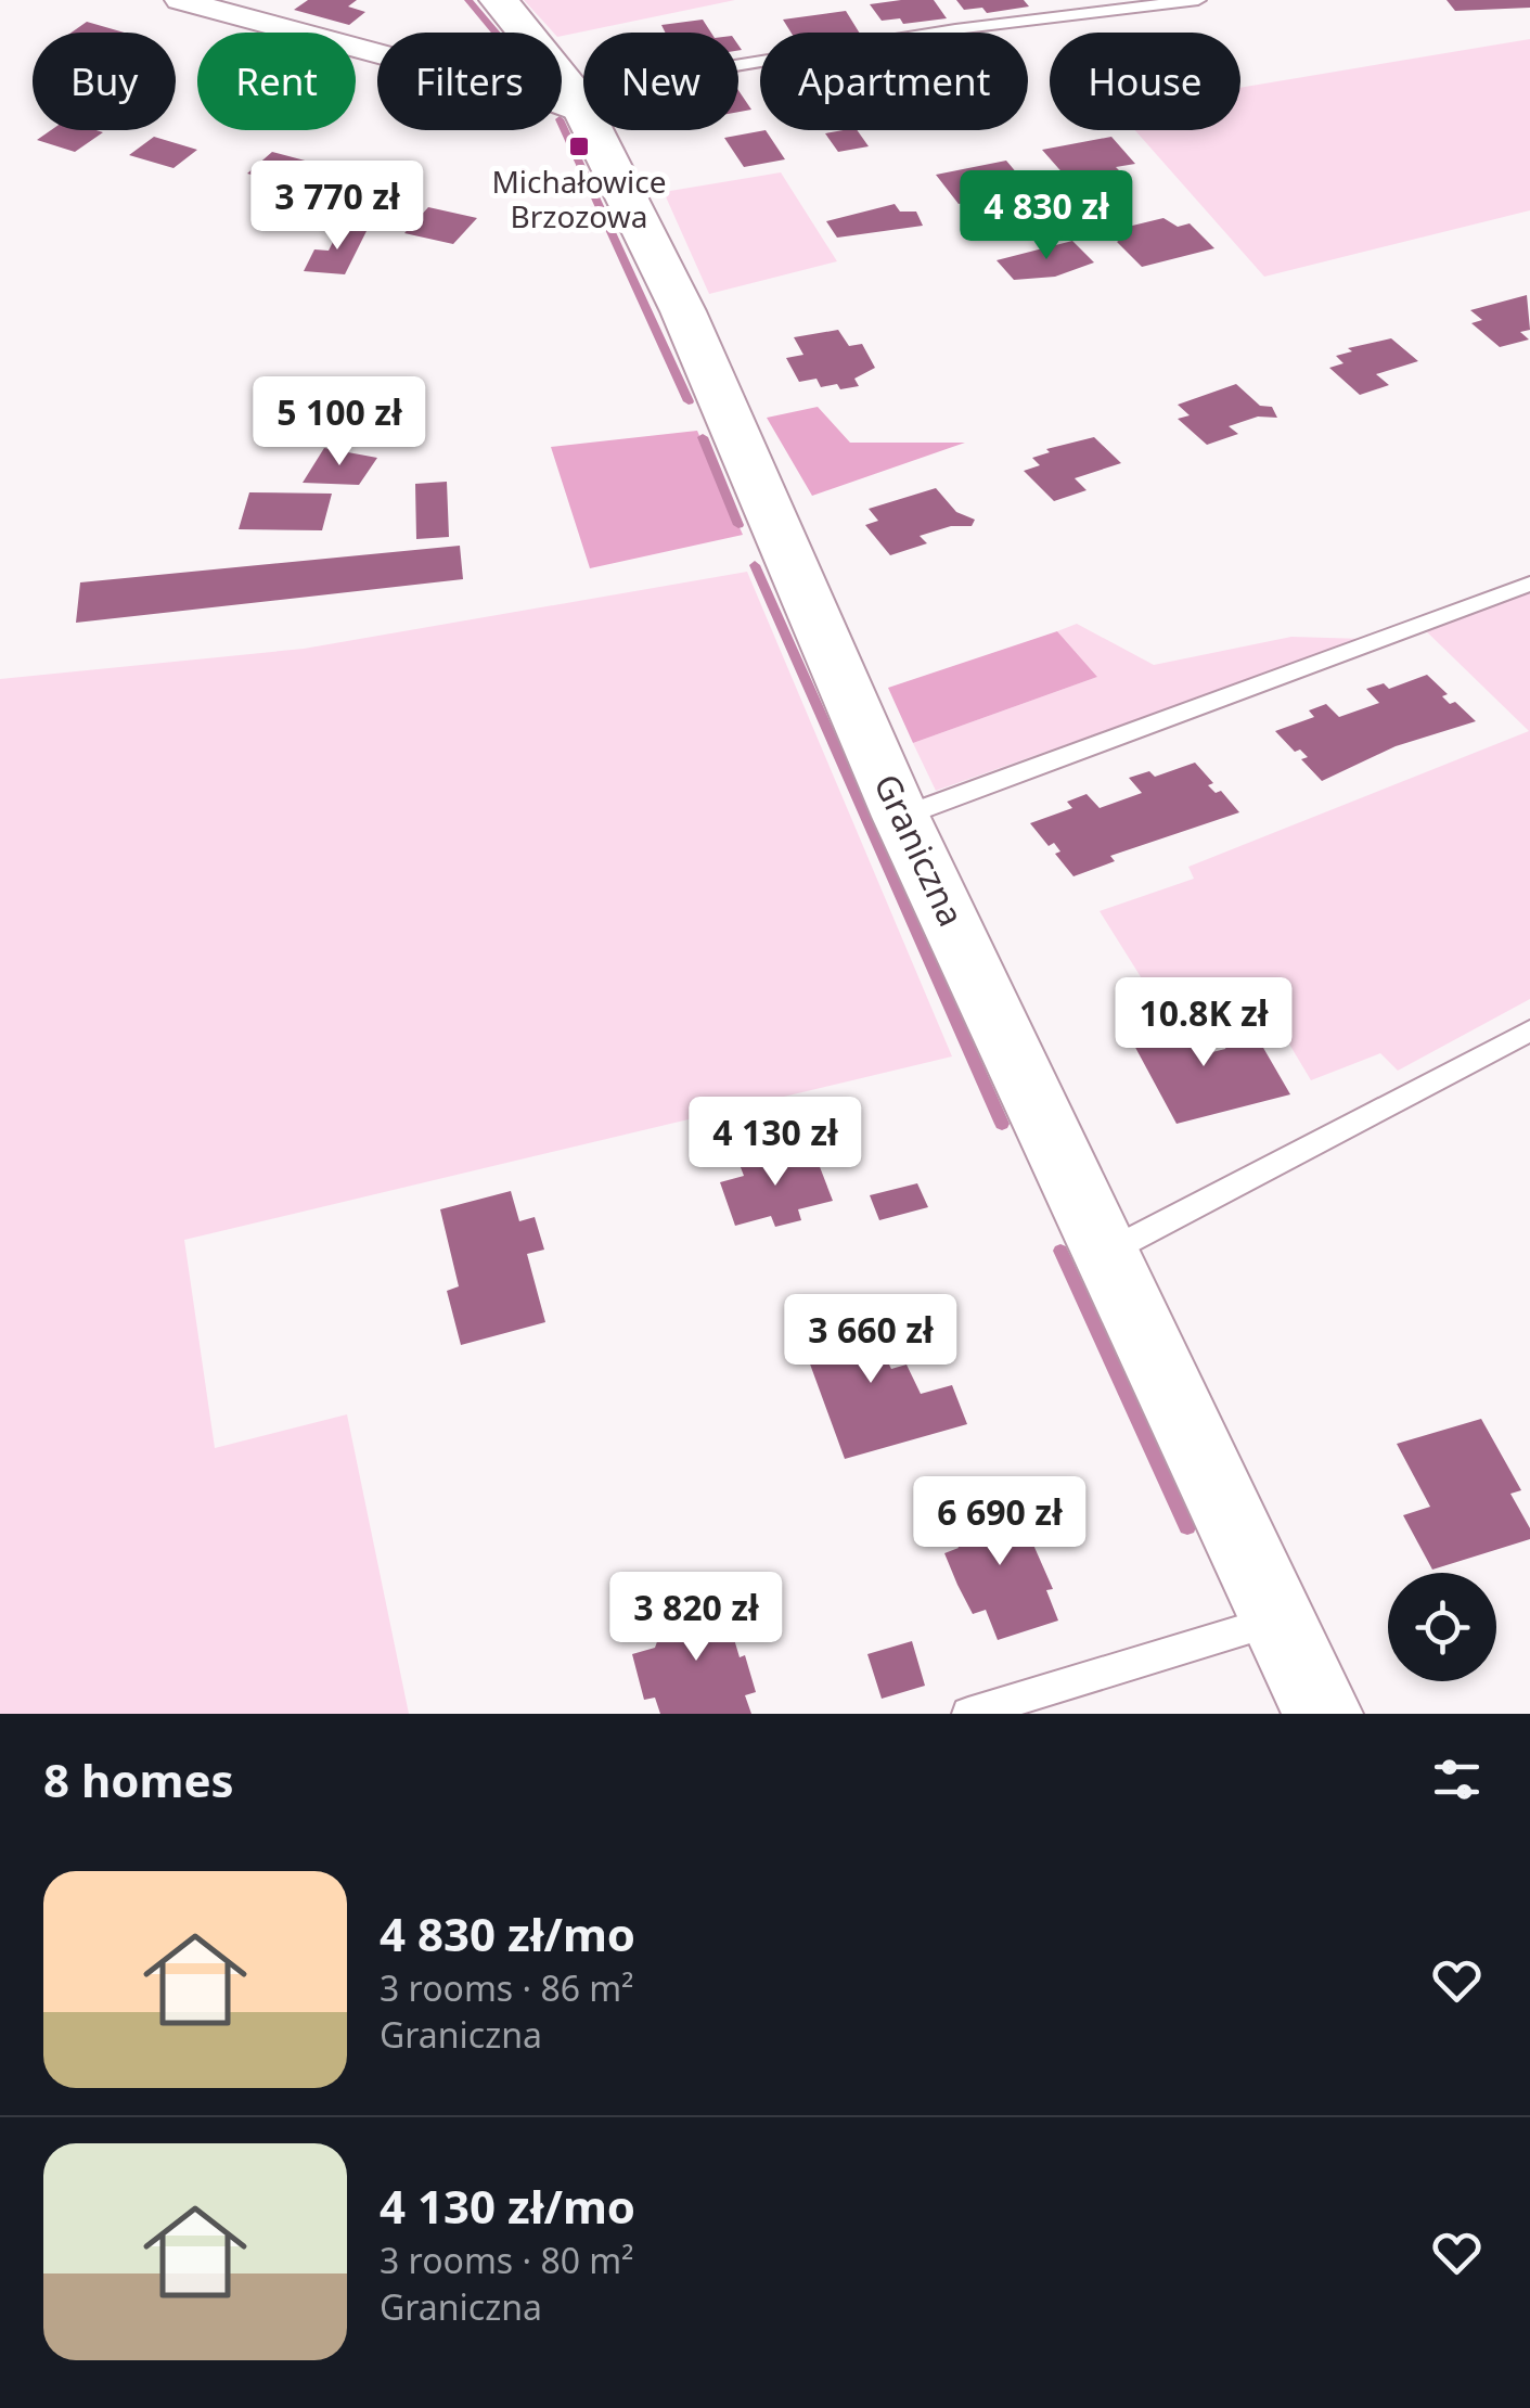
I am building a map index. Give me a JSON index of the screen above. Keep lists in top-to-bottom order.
{
  "streets": {
    "street": ["Graniczna"]
  },
  "places": {
    "transit": ["Michałowice Brzozowa"]
  },
  "page": {
    "chip": [
      "Buy",
      "Rent",
      "Filters",
      "New",
      "Apartment",
      "House"
    ],
    "price": [
      "3 770 zł",
      "4 830 zł",
      "5 100 zł",
      "10.8K zł",
      "4 130 zł",
      "3 660 zł",
      "6 690 zł",
      "3 820 zł"
    ],
    "heading": "8 homes",
    "list": [
      {
        "name": "4 830 zł/mo",
        "note": "3 rooms · 86 m² · Graniczna"
      },
      {
        "name": "4 130 zł/mo",
        "note": "3 rooms · 80 m² · Graniczna"
      }
    ]
  }
}
